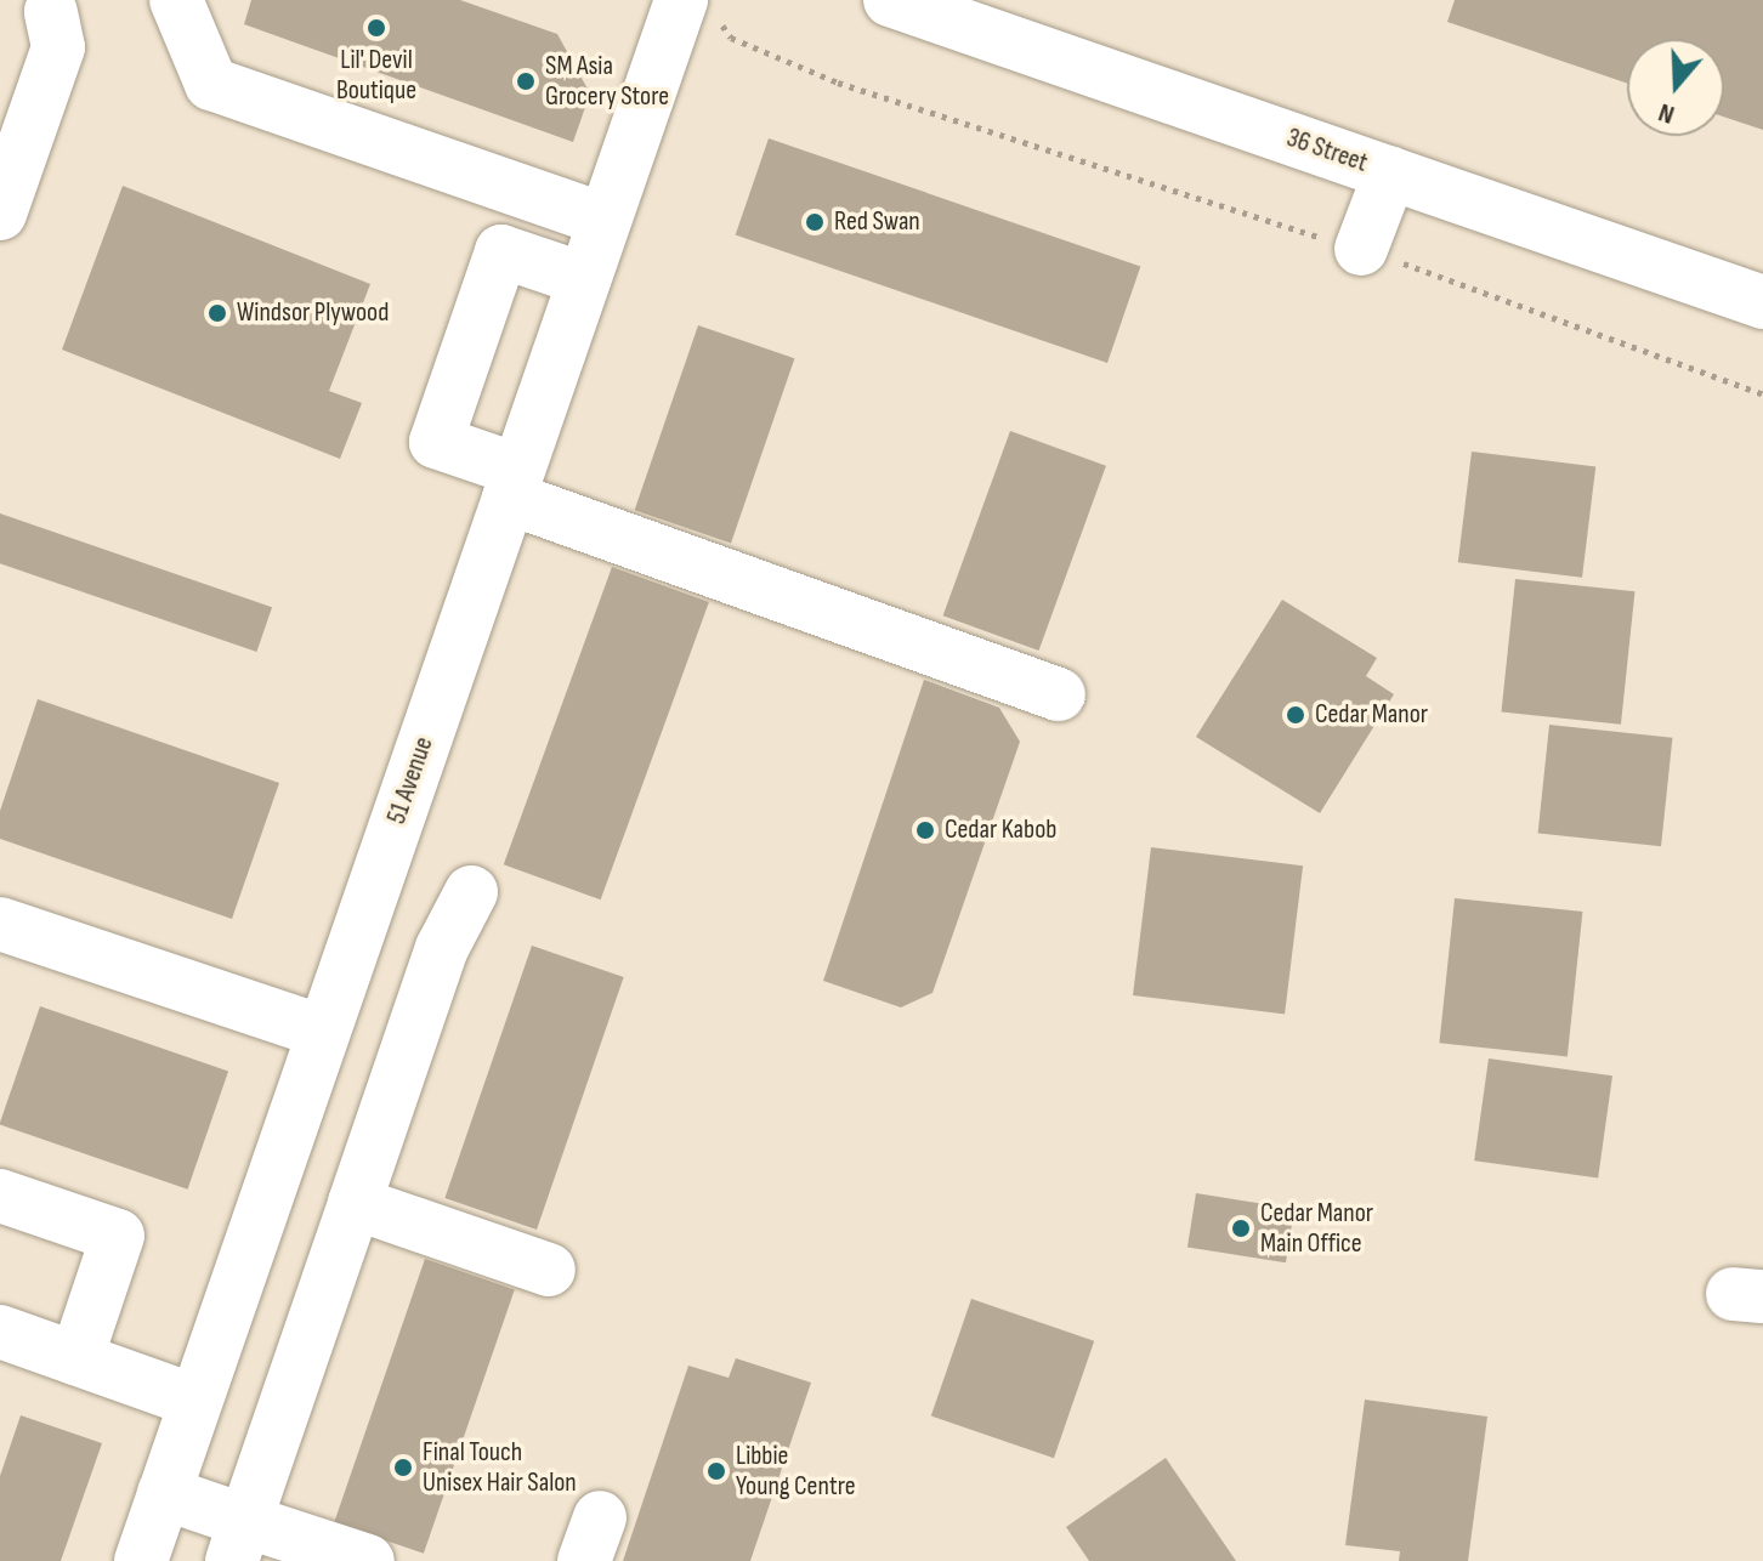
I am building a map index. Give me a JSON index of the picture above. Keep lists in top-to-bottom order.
{
  "streets": {
    "street": ["36 Street", "51 Avenue"]
  },
  "places": [
    "Lil' Devil Boutique",
    "SM Asia Grocery Store",
    "Red Swan",
    "Windsor Plywood",
    "Cedar Manor",
    "Cedar Kabob",
    "Cedar Manor Main Office",
    "Final Touch Unisex Hair Salon",
    "Libbie Young Centre"
  ],
  "north": "bottom"
}
